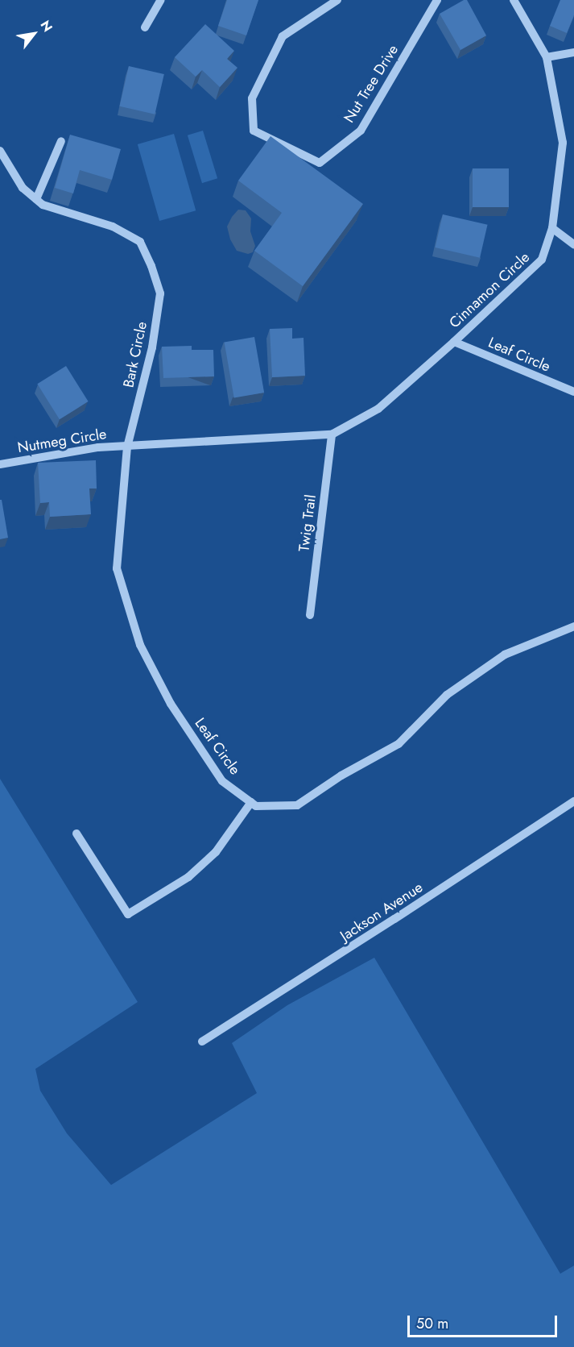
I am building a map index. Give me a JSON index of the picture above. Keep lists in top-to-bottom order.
{
  "streets": {
    "street": [
      "Nut Tree Drive",
      "Cinnamon Circle",
      "Bark Circle",
      "Leaf Circle",
      "Nutmeg Circle",
      "Twig Trail",
      "Jackson Avenue"
    ]
  },
  "crossings": [
    ["Cinnamon Circle", "Leaf Circle"],
    ["Cinnamon Circle", "Twig Trail"],
    ["Bark Circle", "Leaf Circle"],
    ["Bark Circle", "Nutmeg Circle"],
    ["Leaf Circle", "Nutmeg Circle"]
  ],
  "scale_bar": "50 m",
  "north": "top right"
}
